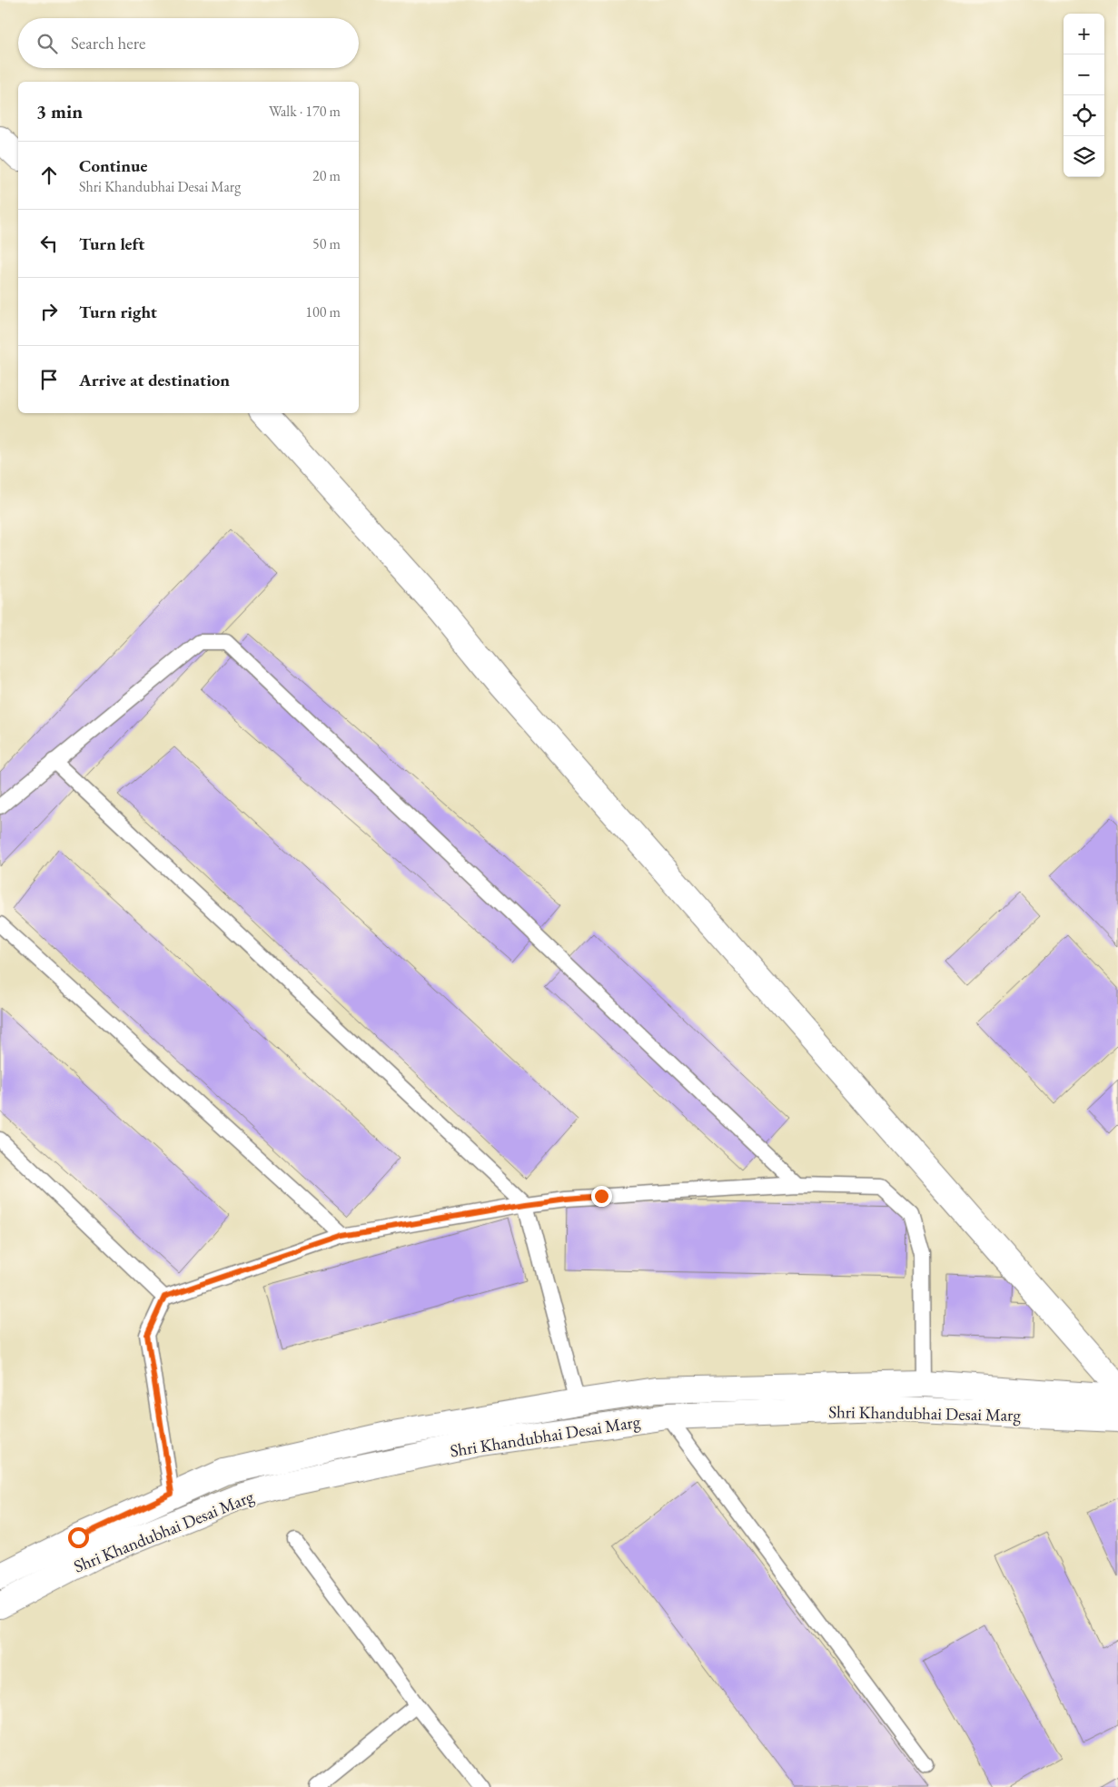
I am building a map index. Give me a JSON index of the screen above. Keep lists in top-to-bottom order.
{
  "streets": {
    "main road": ["Shri Khandubhai Desai Marg"]
  },
  "page": {
    "map_buttons": ["+", "−"],
    "search": "Search here",
    "heading": ["3 min", "Walk · 170 m"],
    "list": [
      ["Continue", "Shri Khandubhai Desai Marg", "20 m"],
      ["Turn left", "50 m"],
      ["Turn right", "100 m"],
      "Arrive at destination"
    ]
  }
}
